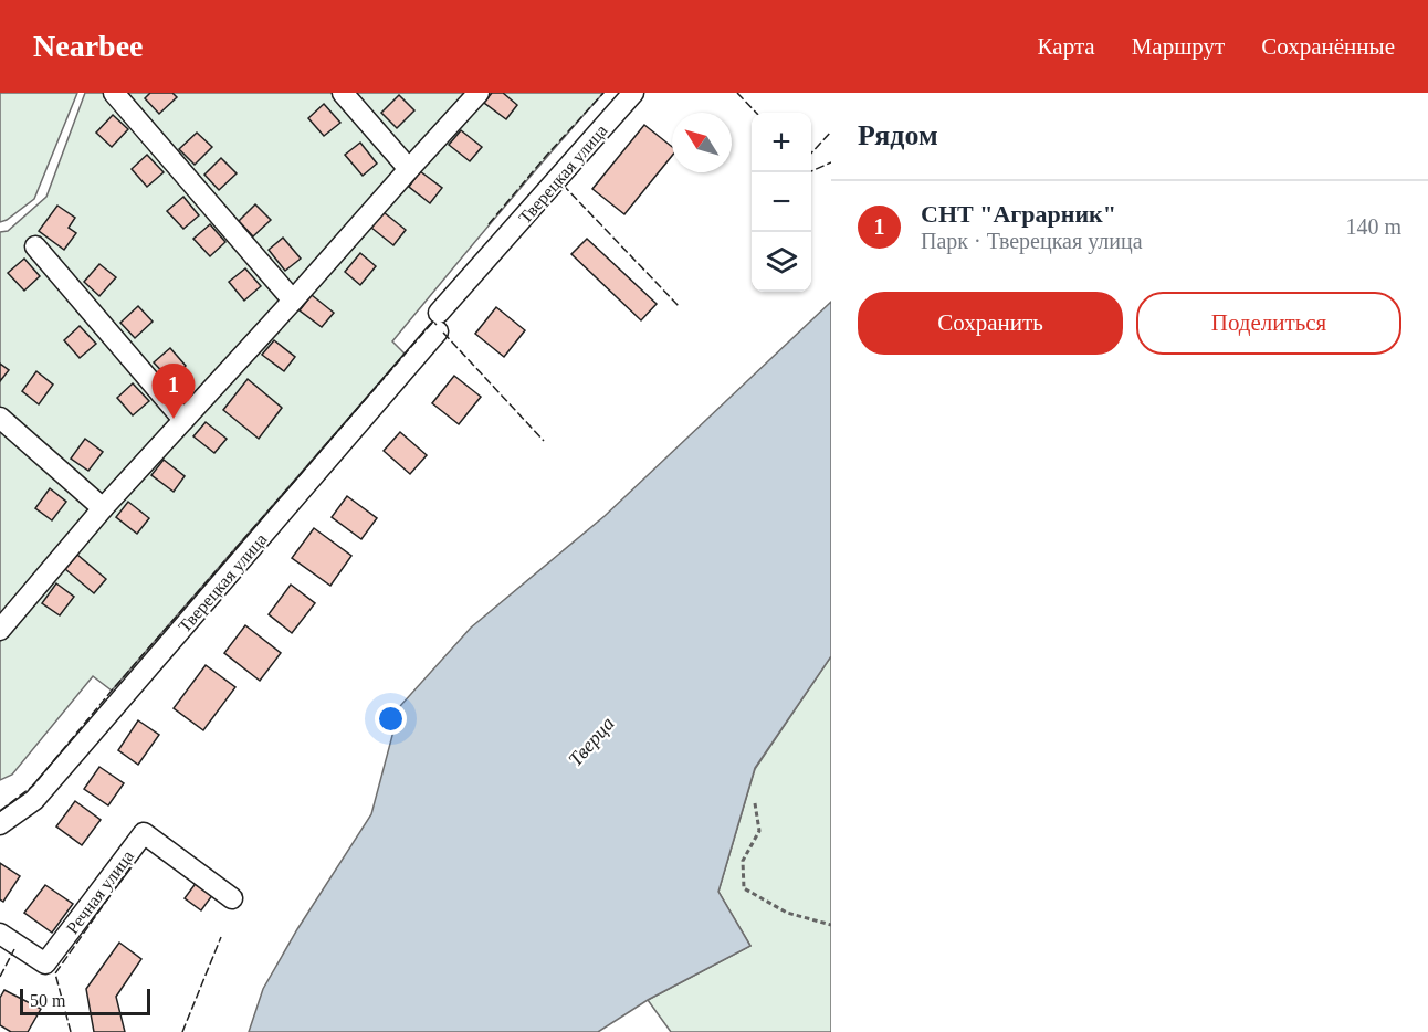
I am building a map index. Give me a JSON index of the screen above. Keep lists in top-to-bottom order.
{
  "streets": {
    "street": ["Тверецкая улица", "Речная улица"]
  },
  "water": ["Тверца"],
  "scale_bar": "50 m",
  "north": "top left",
  "page": {
    "header": "Nearbee",
    "nav": ["Карта", "Маршрут", "Сохранённые"],
    "heading": "Рядом",
    "map_buttons": ["+", "−"],
    "list": [
      {
        "mark": "1",
        "name": "СНТ \"Аграрник\"",
        "note": "Парк · Тверецкая улица",
        "value": "140 m"
      }
    ],
    "buttons": ["Сохранить", "Поделиться"],
    "pins": "1",
    "scale": "50 m"
  }
}
